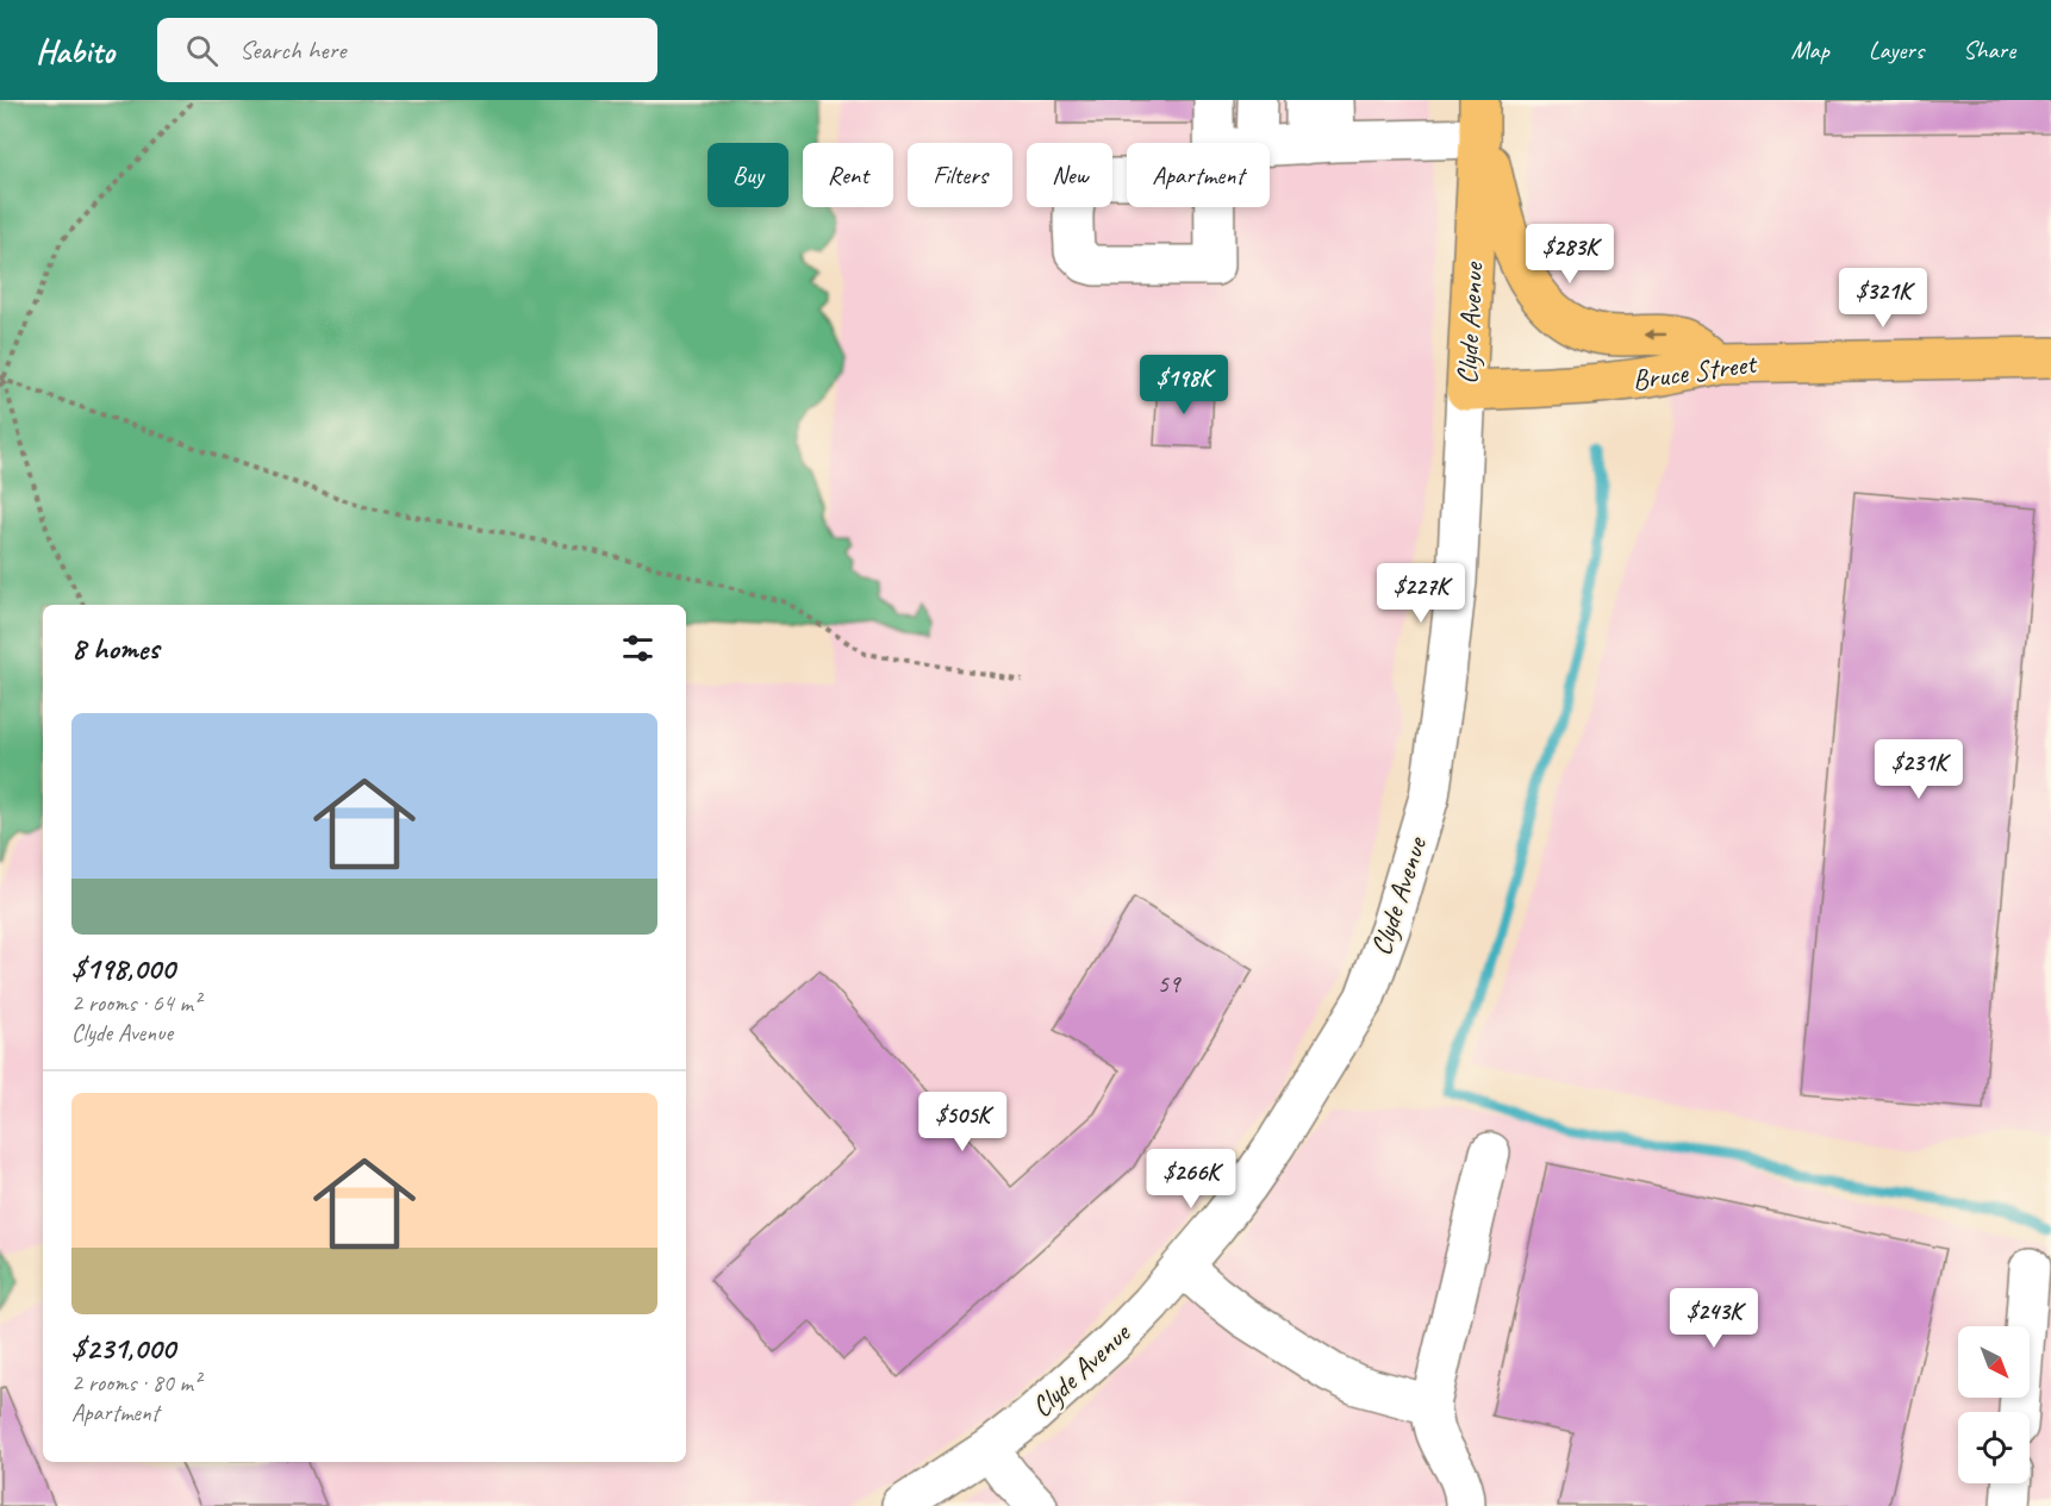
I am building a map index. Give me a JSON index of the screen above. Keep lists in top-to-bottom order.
{
  "streets": {
    "main road": ["Clyde Avenue", "Bruce Street"]
  },
  "crossings": [
    ["Clyde Avenue", "Bruce Street"]
  ],
  "house_numbers": ["59"],
  "north": "bottom right",
  "page": {
    "header": "Habito",
    "search": "Search here",
    "nav": ["Map", "Layers", "Share"],
    "chip": [
      "Buy",
      "Rent",
      "Filters",
      "New",
      "Apartment"
    ],
    "price": [
      "$283K",
      "$321K",
      "$198K",
      "$227K",
      "$231K",
      "$505K",
      "$266K",
      "$243K"
    ],
    "heading": "8 homes",
    "list": [
      {
        "name": "$198,000",
        "note": "2 rooms · 64 m² · Clyde Avenue"
      },
      {
        "name": "$231,000",
        "note": "2 rooms · 80 m² · Apartment"
      }
    ]
  }
}
